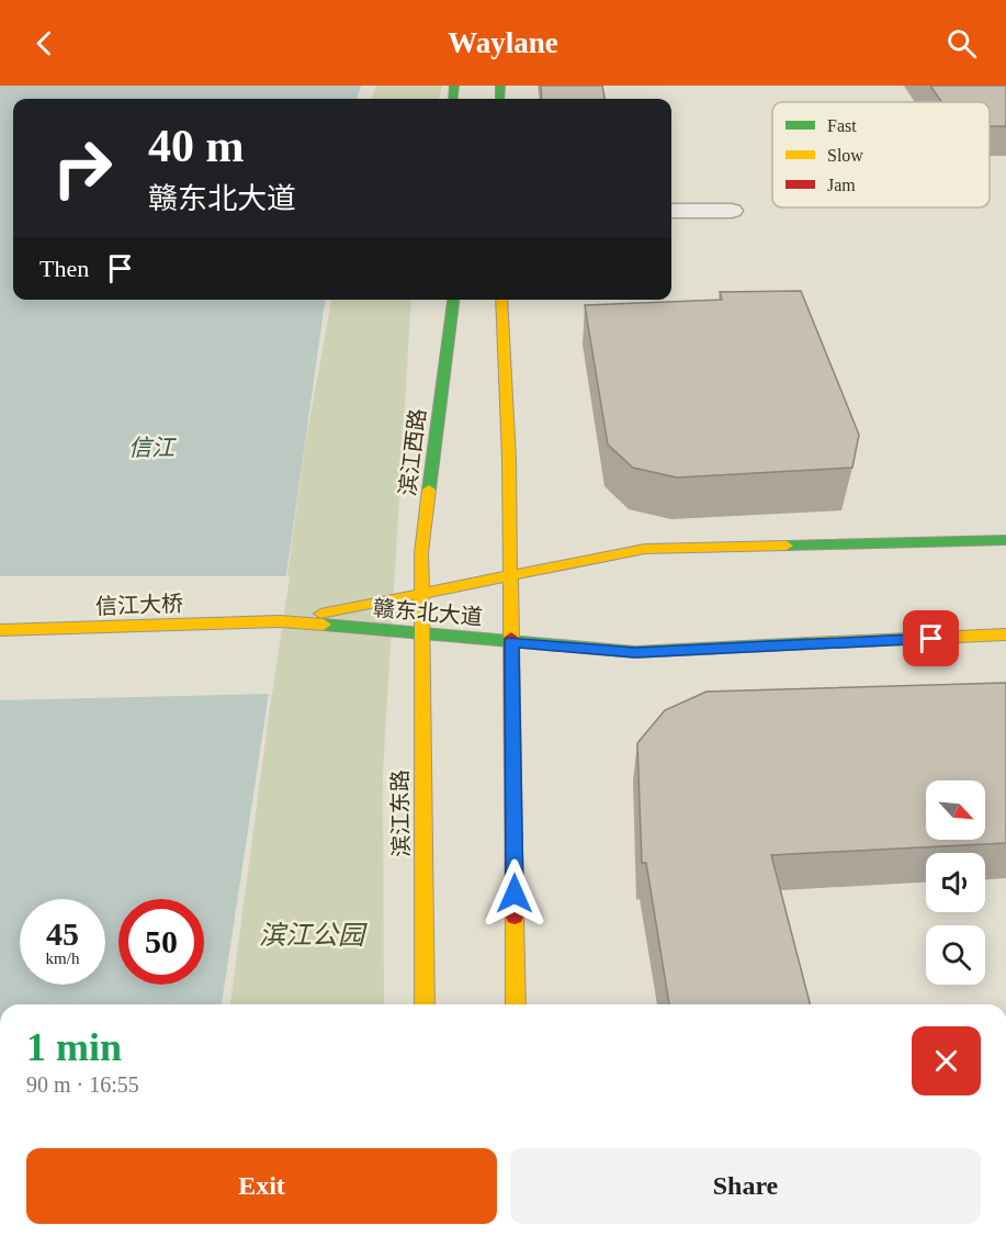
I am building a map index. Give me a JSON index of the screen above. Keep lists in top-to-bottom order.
{
  "streets": {
    "main road": [
      "滨江西路",
      "信江大桥",
      "赣东北大道",
      "滨江东路"
    ]
  },
  "crossings": [
    ["滨江西路", "滨江东路"],
    ["信江大桥", "赣东北大道"],
    ["赣东北大道", "滨江东路"]
  ],
  "water": ["信江"],
  "parks": ["滨江公园"],
  "legend": ["Fast", "Slow", "Jam"],
  "north": "bottom right",
  "page": {
    "header": "Waylane",
    "turn": ["40 m", "赣东北大道"],
    "then": "Then",
    "speed": "45 km/h",
    "limit": "50",
    "heading": ["1 min", "90 m · 16:55"],
    "buttons": ["Exit", "Share"]
  }
}
